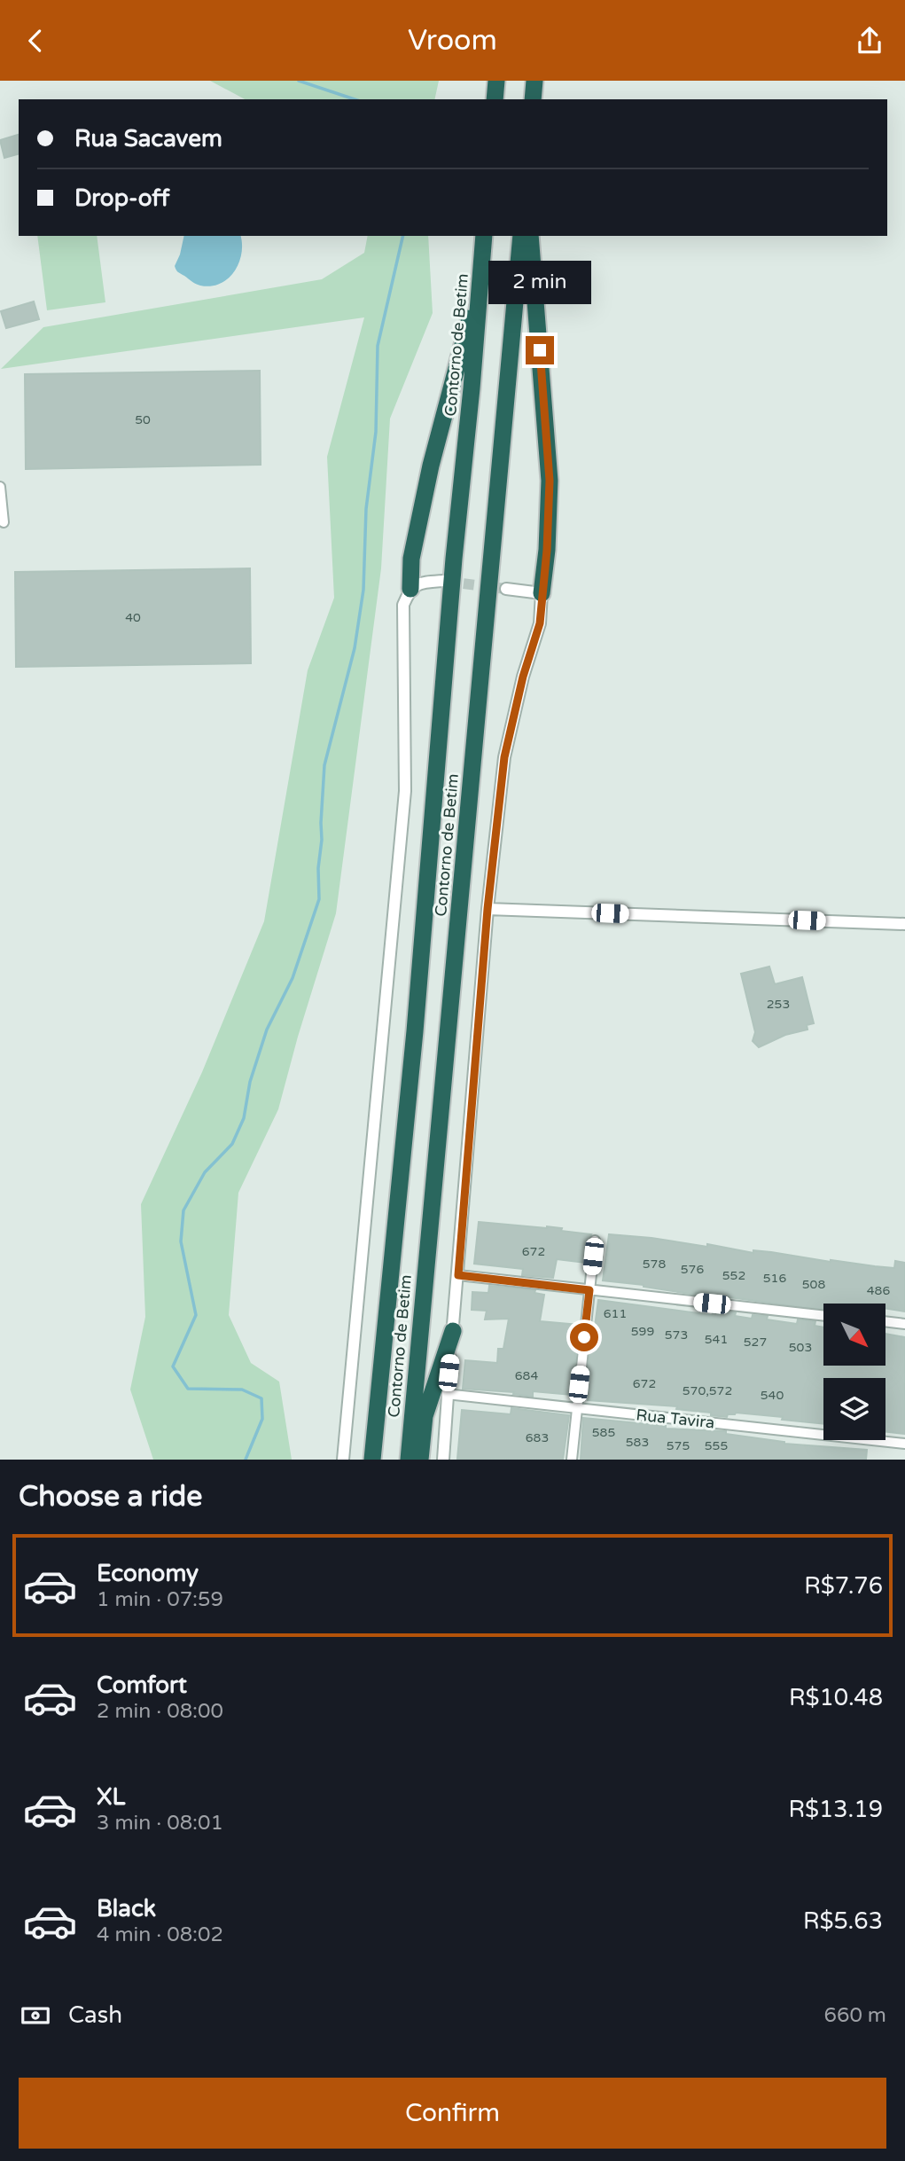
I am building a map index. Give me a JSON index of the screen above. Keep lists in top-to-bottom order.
{
  "streets": {
    "highway": ["Contorno de Betim"],
    "street": ["Rua Tavira"]
  },
  "house_numbers": [
    "50",
    "40",
    "253",
    "672",
    "578",
    "576",
    "552",
    "516",
    "508",
    "486",
    "611",
    "599",
    "573",
    "541",
    "527",
    "503",
    "684",
    "672",
    "570,572",
    "540",
    "585",
    "683",
    "583",
    "575",
    "555"
  ],
  "north": "bottom right",
  "page": {
    "header": "Vroom",
    "banner": ["Rua Sacavem", "Drop-off"],
    "bubble": "2 min",
    "heading": "Choose a ride",
    "list": [
      {
        "name": "Economy",
        "note": "1 min · 07:59",
        "value": "R$7.76"
      },
      {
        "name": "Comfort",
        "note": "2 min · 08:00",
        "value": "R$10.48"
      },
      {
        "name": "XL",
        "note": "3 min · 08:01",
        "value": "R$13.19"
      },
      {
        "name": "Black",
        "note": "4 min · 08:02",
        "value": "R$5.63"
      }
    ],
    "pay": ["Cash", "660 m"],
    "buttons": "Confirm"
  }
}
